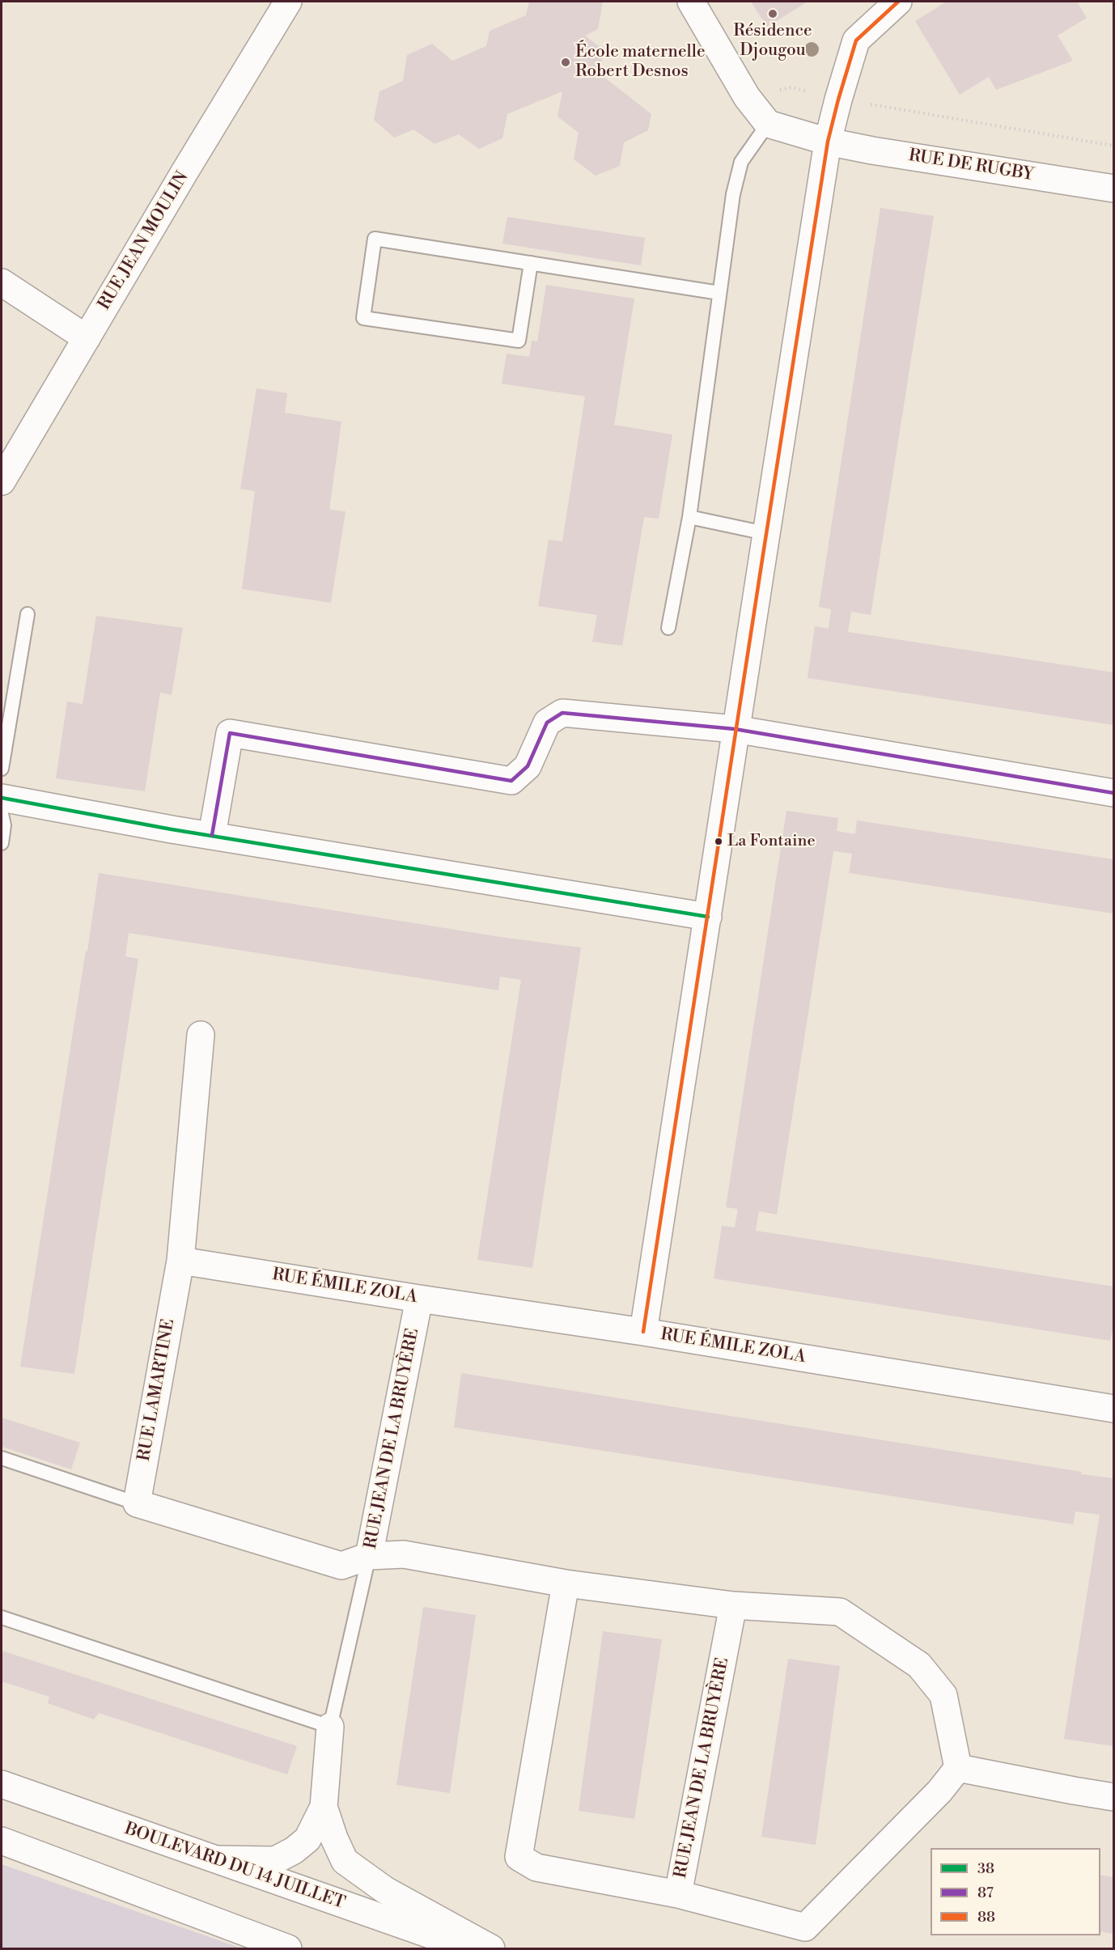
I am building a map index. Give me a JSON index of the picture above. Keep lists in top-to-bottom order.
{
  "streets": {
    "street": [
      "RUE DE RUGBY",
      "RUE JEAN MOULIN",
      "RUE ÉMILE ZOLA",
      "RUE LAMARTINE",
      "RUE JEAN DE LA BRUYÈRE",
      "BOULEVARD DU 14 JUILLET"
    ]
  },
  "crossings": [
    ["RUE ÉMILE ZOLA", "RUE LAMARTINE"],
    ["RUE ÉMILE ZOLA", "RUE JEAN DE LA BRUYÈRE"]
  ],
  "places": ["Résidence Djougou", "École maternelle Robert Desnos", "La Fontaine"],
  "lines": ["transit line 88", "transit line 87", "transit line 38"],
  "legend": ["38", "87", "88"]
}
